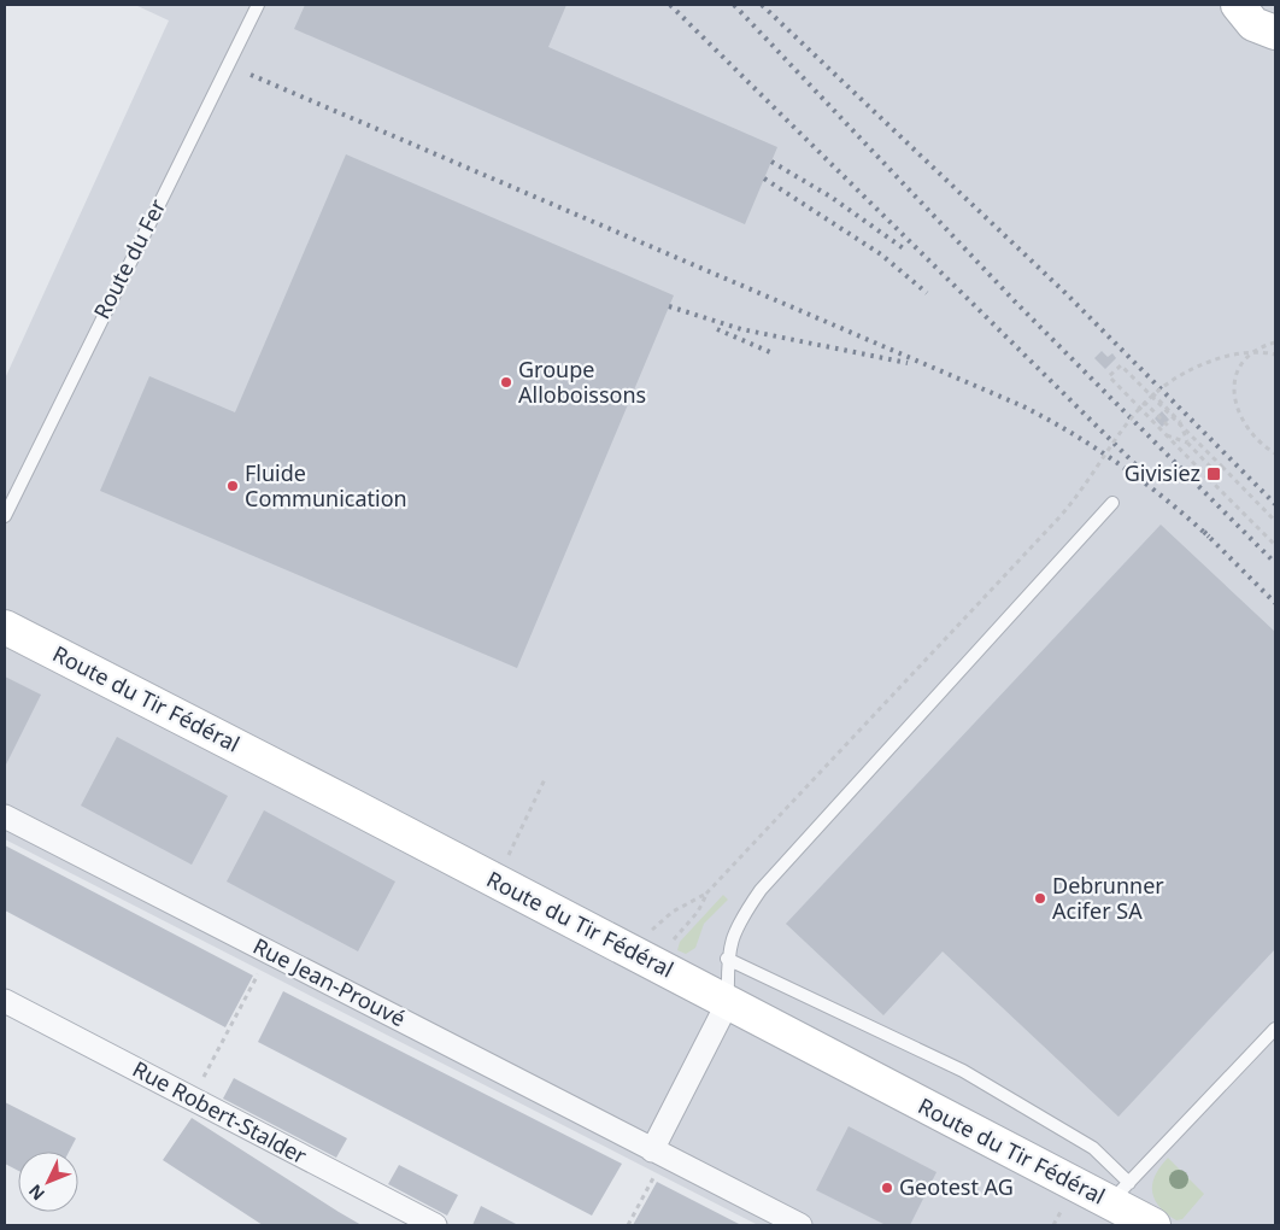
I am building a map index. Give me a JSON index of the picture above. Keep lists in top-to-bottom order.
{
  "streets": {
    "street": ["Route du Tir Fédéral", "Rue Jean-Prouvé", "Rue Robert-Stalder"],
    "lane": ["Route du Fer"]
  },
  "places": {
    "other": [
      "Groupe Alloboissons",
      "Fluide Communication",
      "Debrunner Acifer SA",
      "Geotest AG"
    ],
    "transit": ["Givisiez"]
  },
  "north": "bottom left"
}
